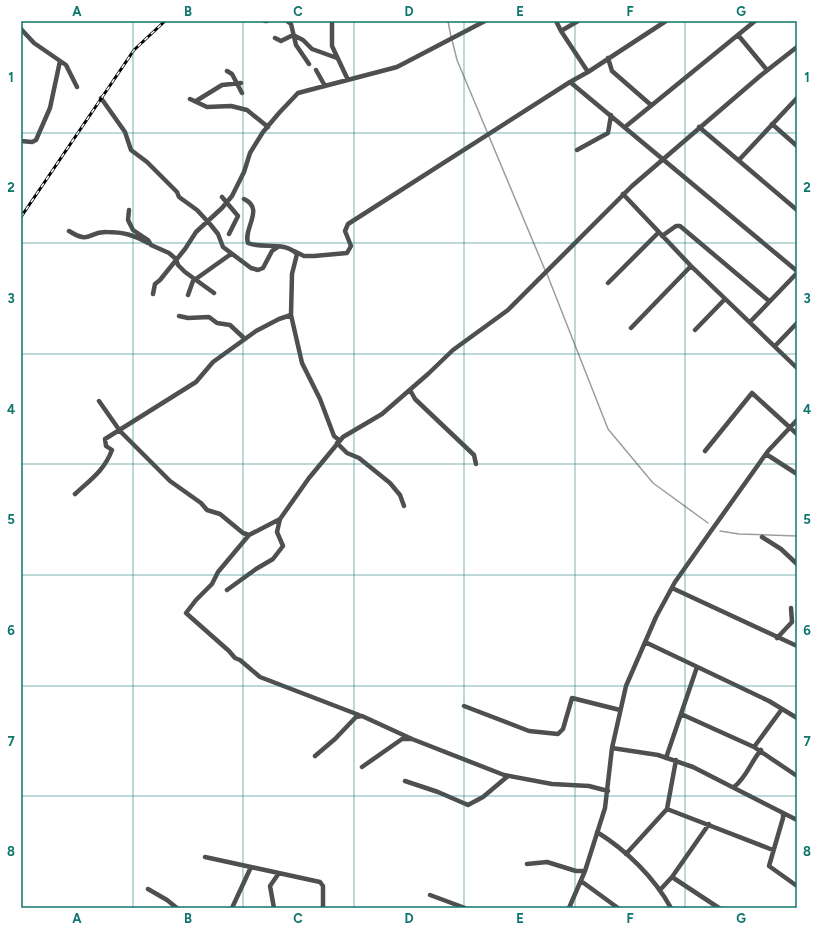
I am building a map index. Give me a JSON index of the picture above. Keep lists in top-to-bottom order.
{
  "grid": {
    "columns": [
      "A",
      "B",
      "C",
      "D",
      "E",
      "F",
      "G"
    ],
    "rows": [
      "1",
      "2",
      "3",
      "4",
      "5",
      "6",
      "7",
      "8"
    ]
  }
}
